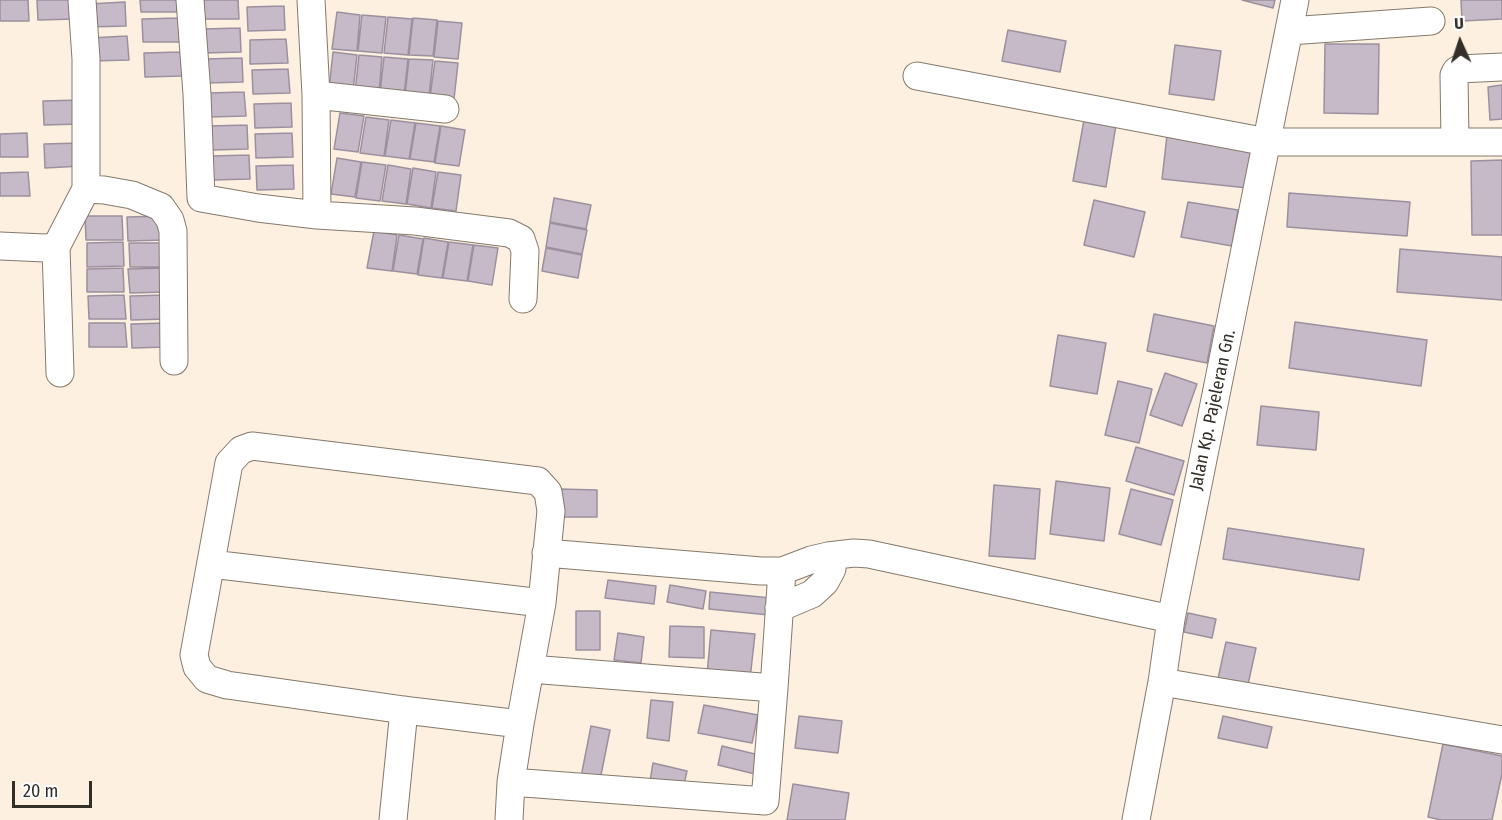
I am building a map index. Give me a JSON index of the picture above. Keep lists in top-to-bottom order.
{
  "streets": {
    "street": ["Jalan Kp. Pajeleran Gn."]
  },
  "scale_bar": "20 m",
  "north": "top"
}
